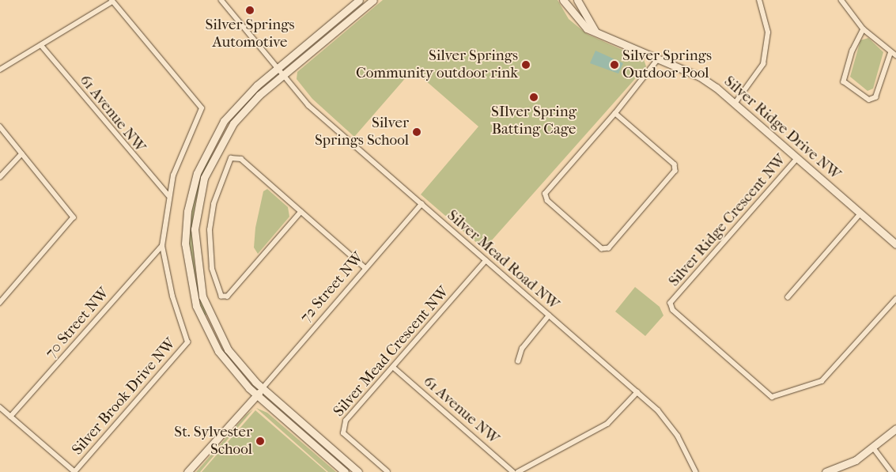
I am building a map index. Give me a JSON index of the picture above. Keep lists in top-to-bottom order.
{
  "streets": {
    "street": [
      "61 Avenue NW",
      "Silver Ridge Drive NW",
      "Silver Ridge Crescent NW",
      "Silver Mead Road NW",
      "72 Street NW",
      "70 Street NW",
      "Silver Mead Crescent NW",
      "Silver Brook Drive NW"
    ]
  },
  "crossings": [
    ["61 Avenue NW", "Silver Mead Crescent NW"],
    ["61 Avenue NW", "Silver Brook Drive NW"],
    ["Silver Ridge Drive NW", "Silver Ridge Crescent NW"],
    ["Silver Mead Road NW", "72 Street NW"],
    ["Silver Mead Road NW", "Silver Mead Crescent NW"],
    ["70 Street NW", "Silver Brook Drive NW"]
  ],
  "places": [
    "Silver Springs Automotive",
    "Silver Springs Community outdoor rink",
    "Silver Springs Outdoor Pool",
    "SIlver Spring Batting Cage",
    "Silver Springs School",
    "St. Sylvester School"
  ]
}
